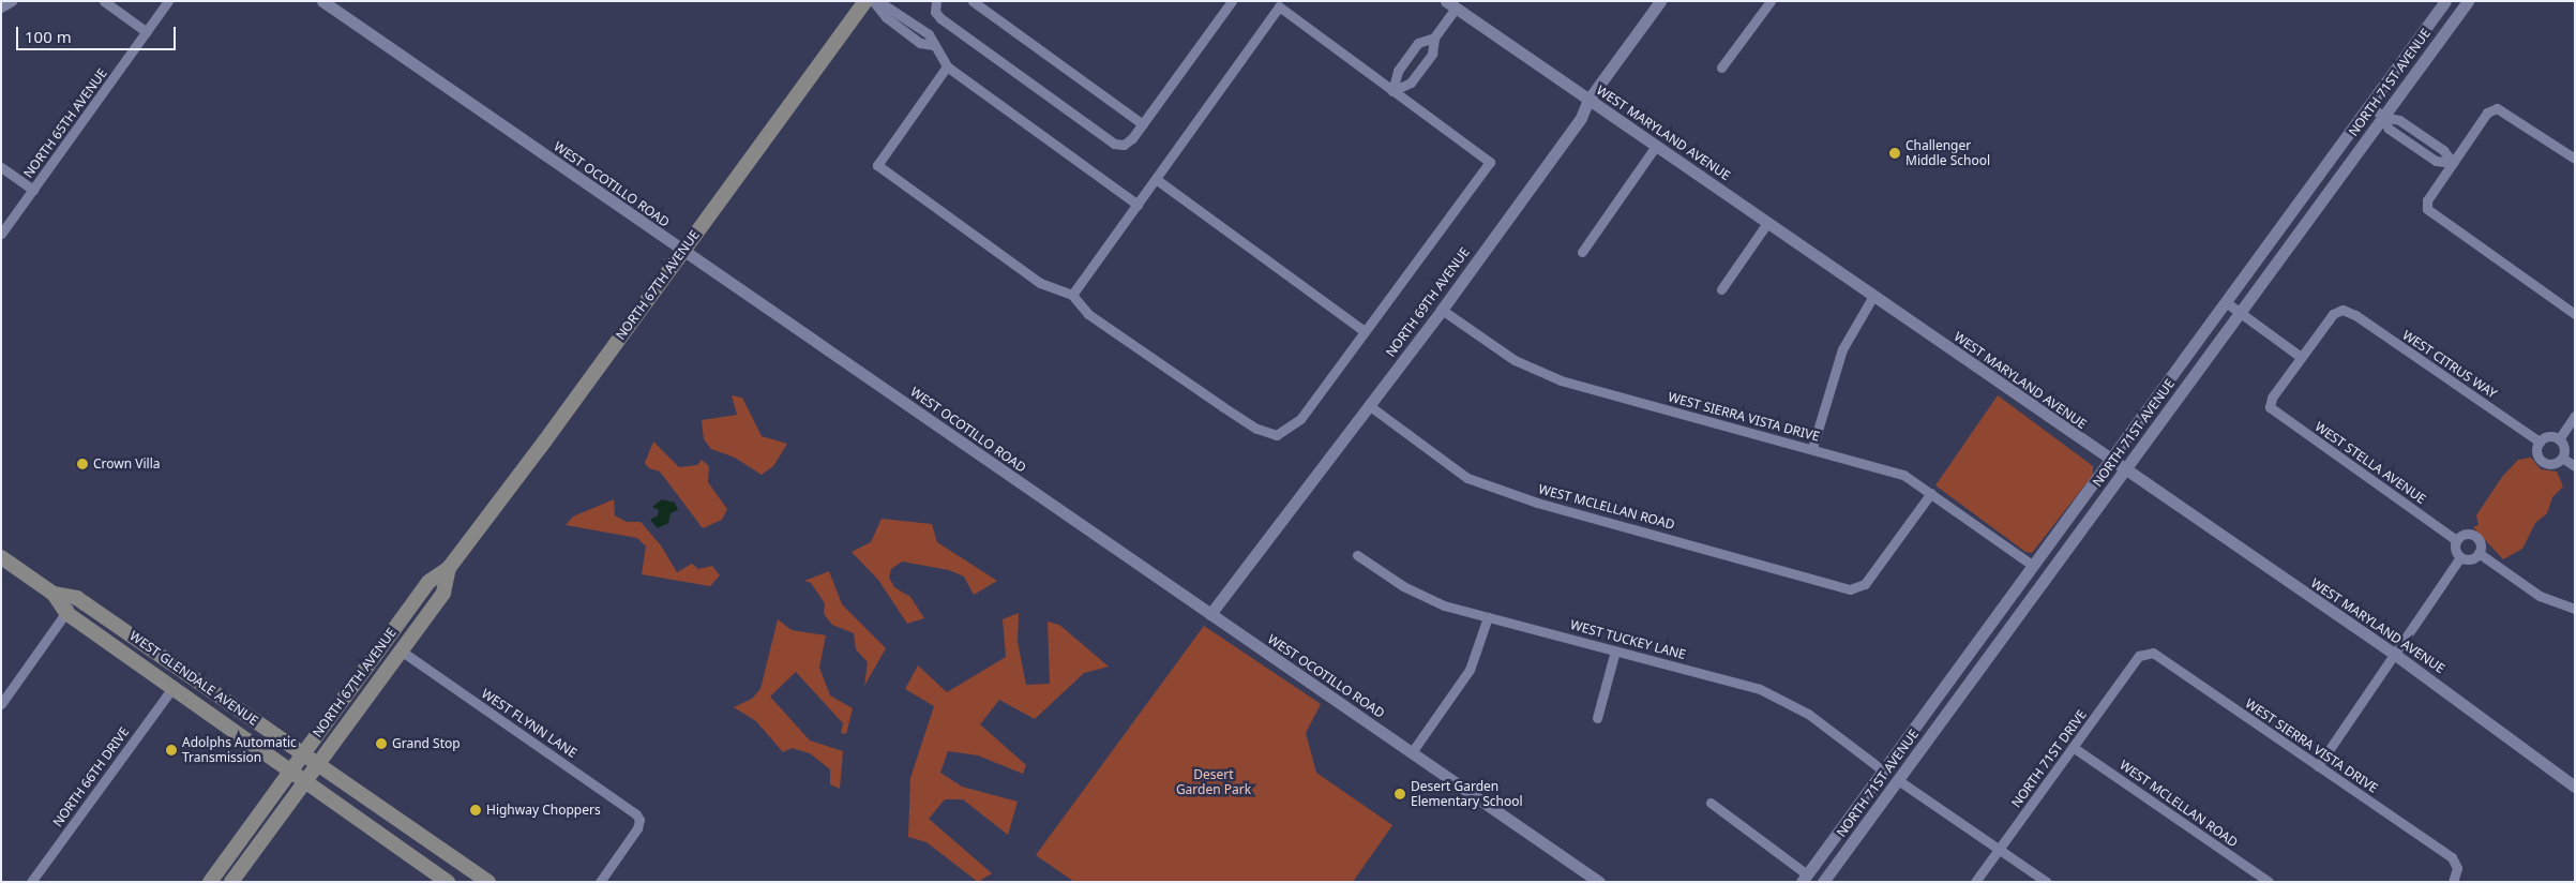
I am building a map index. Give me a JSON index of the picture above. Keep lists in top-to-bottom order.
{
  "streets": {
    "main road": ["NORTH 67TH AVENUE", "WEST GLENDALE AVENUE"],
    "street": [
      "NORTH 71ST AVENUE",
      "NORTH 65TH AVENUE",
      "WEST MARYLAND AVENUE",
      "WEST OCOTILLO ROAD",
      "NORTH 69TH AVENUE",
      "WEST CITRUS WAY",
      "WEST SIERRA VISTA DRIVE",
      "WEST STELLA AVENUE",
      "WEST MCLELLAN ROAD",
      "WEST TUCKEY LANE",
      "WEST FLYNN LANE",
      "NORTH 71ST DRIVE",
      "NORTH 66TH DRIVE"
    ]
  },
  "crossings": [
    ["NORTH 71ST AVENUE", "WEST MARYLAND AVENUE"],
    ["NORTH 71ST AVENUE", "WEST SIERRA VISTA DRIVE"],
    ["NORTH 71ST AVENUE", "WEST TUCKEY LANE"],
    ["WEST MARYLAND AVENUE", "NORTH 69TH AVENUE"],
    ["WEST OCOTILLO ROAD", "NORTH 67TH AVENUE"],
    ["WEST OCOTILLO ROAD", "NORTH 69TH AVENUE"],
    ["NORTH 67TH AVENUE", "WEST GLENDALE AVENUE"],
    ["NORTH 67TH AVENUE", "WEST FLYNN LANE"],
    ["NORTH 69TH AVENUE", "WEST SIERRA VISTA DRIVE"],
    ["NORTH 69TH AVENUE", "WEST MCLELLAN ROAD"],
    ["WEST CITRUS WAY", "WEST STELLA AVENUE"],
    ["WEST SIERRA VISTA DRIVE", "WEST MCLELLAN ROAD"],
    ["WEST SIERRA VISTA DRIVE", "NORTH 71ST DRIVE"],
    ["WEST MCLELLAN ROAD", "NORTH 71ST DRIVE"],
    ["WEST GLENDALE AVENUE", "NORTH 66TH DRIVE"]
  ],
  "parks": ["Desert Garden Park"],
  "places": [
    "Challenger Middle School",
    "Crown Villa",
    "Grand Stop",
    "Adolphs Automatic Transmission",
    "Desert Garden Elementary School",
    "Highway Choppers"
  ],
  "scale_bar": "100 m"
}
